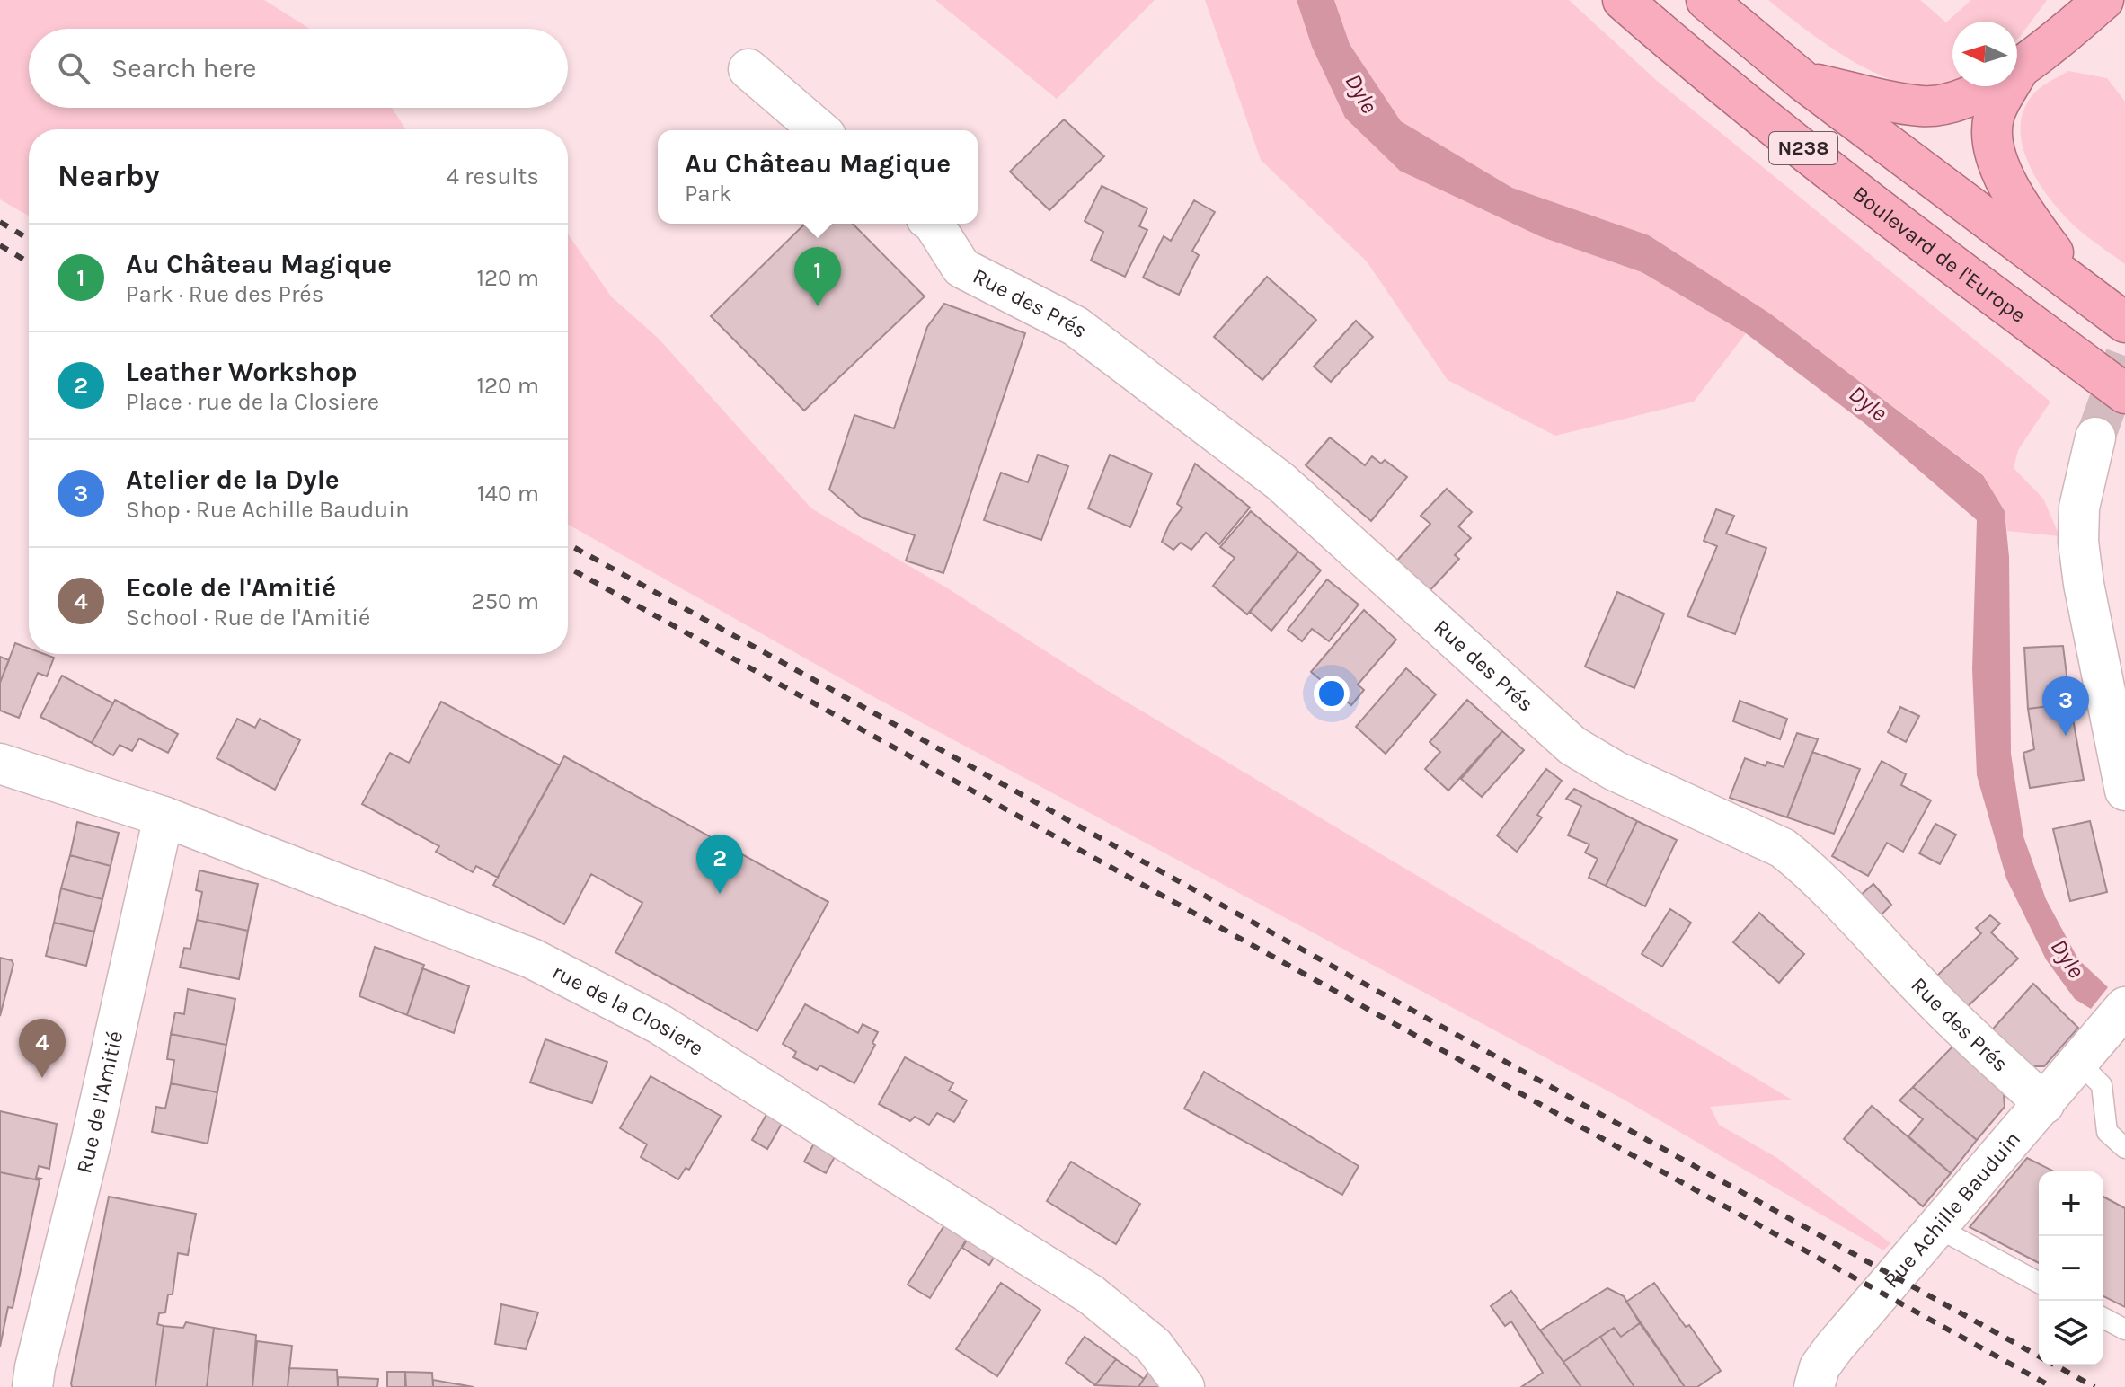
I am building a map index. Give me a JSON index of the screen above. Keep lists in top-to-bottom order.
{
  "streets": {
    "highway": ["N238", "Boulevard de l'Europe"],
    "street": [
      "Rue des Prés",
      "rue de la Closiere",
      "Rue de l'Amitié",
      "Rue Achille Bauduin"
    ]
  },
  "crossings": [
    ["Rue des Prés", "Rue Achille Bauduin"],
    ["rue de la Closiere", "Rue de l'Amitié"]
  ],
  "water": ["Dyle"],
  "north": "left",
  "page": {
    "search": "Search here",
    "heading": ["Nearby", "4 results"],
    "popup": ["Au Château Magique", "Park"],
    "list": [
      {
        "mark": "1",
        "name": "Au Château Magique",
        "note": "Park · Rue des Prés",
        "value": "120 m"
      },
      {
        "mark": "2",
        "name": "Leather Workshop",
        "note": "Place · rue de la Closiere",
        "value": "120 m"
      },
      {
        "mark": "3",
        "name": "Atelier de la Dyle",
        "note": "Shop · Rue Achille Bauduin",
        "value": "140 m"
      },
      {
        "mark": "4",
        "name": "Ecole de l'Amitié",
        "note": "School · Rue de l'Amitié",
        "value": "250 m"
      }
    ],
    "pins": [
      "1",
      "3",
      "2",
      "4"
    ],
    "map_buttons": ["+", "−"]
  }
}
